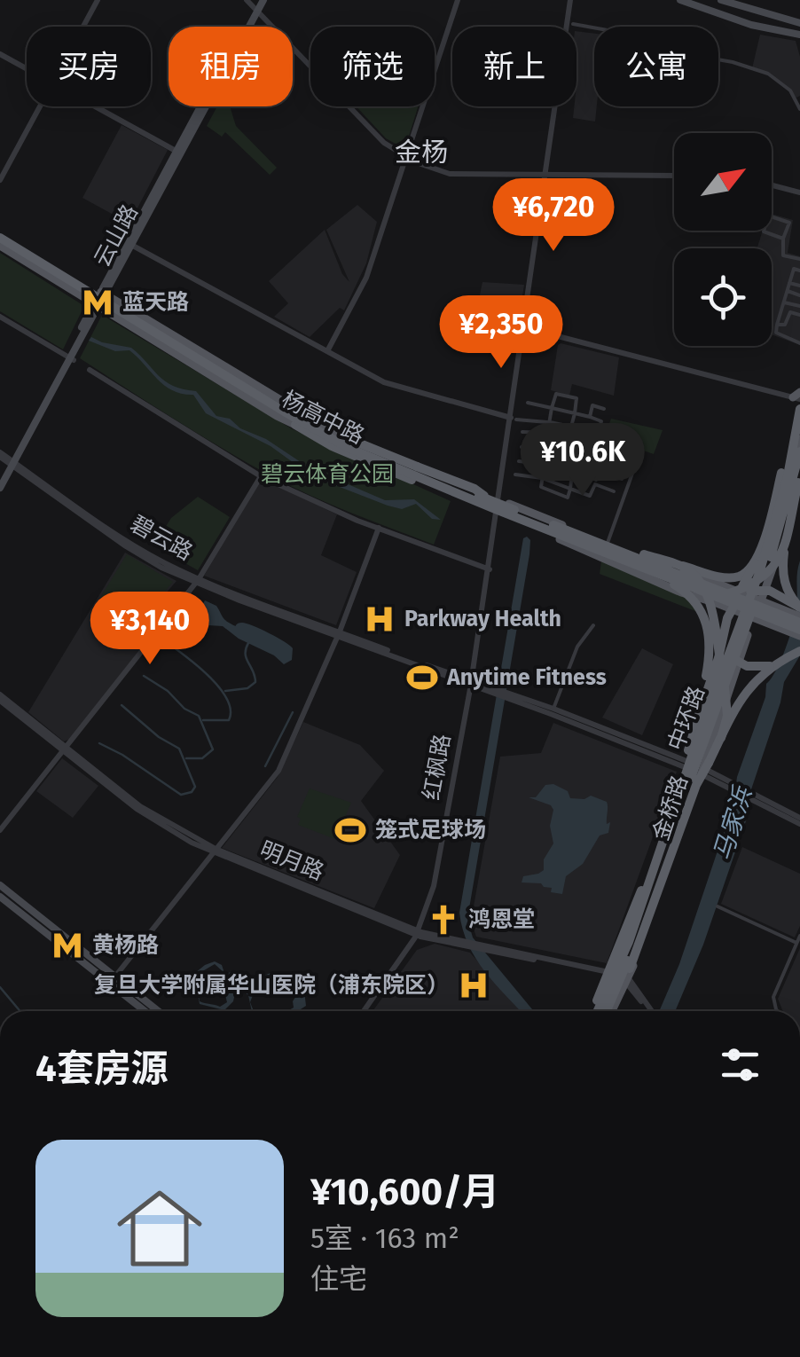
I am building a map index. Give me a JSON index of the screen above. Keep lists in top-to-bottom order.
{
  "streets": {
    "highway": ["杨高中路", "中环路"],
    "main road": ["云山路", "金桥路"],
    "street": ["碧云路", "红枫路", "明月路"]
  },
  "crossings": [
    ["云山路", "杨高中路"],
    ["云山路", "碧云路"],
    ["杨高中路", "红枫路"],
    ["杨高中路", "金桥路"],
    ["碧云路", "红枫路"],
    ["红枫路", "明月路"],
    ["金桥路", "明月路"]
  ],
  "districts": ["金杨"],
  "water": ["马家浜"],
  "parks": ["碧云体育公园"],
  "places": {
    "metro station": ["蓝天路", "黄杨路"],
    "hospital": ["Parkway Health", "复旦大学附属华山医院（浦东院区）"],
    "sports": ["Anytime Fitness", "笼式足球场"],
    "church": ["鸿恩堂"]
  },
  "north": "top right",
  "page": {
    "chip": [
      "买房",
      "租房",
      "筛选",
      "新上",
      "公寓"
    ],
    "price": [
      "¥6,720",
      "¥2,350",
      "¥10.6K",
      "¥3,140"
    ],
    "heading": "4套房源",
    "list": [
      {
        "name": "¥10,600/月",
        "note": "5室 · 163 m² · 住宅"
      }
    ]
  }
}
